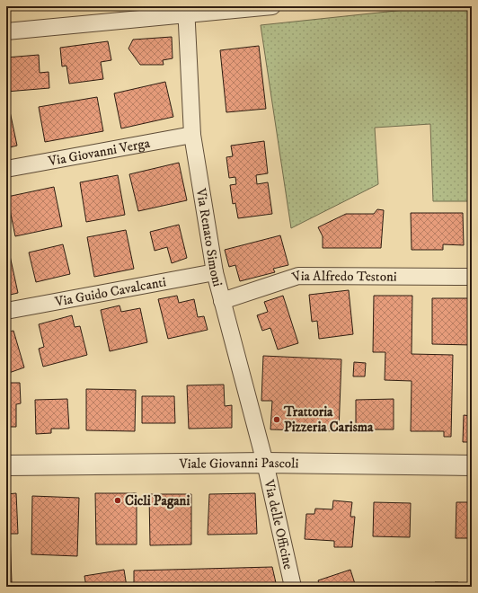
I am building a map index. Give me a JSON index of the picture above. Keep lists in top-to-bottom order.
{
  "streets": {
    "street": [
      "Via Giovanni Verga",
      "Via Renato Simoni",
      "Via Alfredo Testoni",
      "Via Guido Cavalcanti",
      "Viale Giovanni Pascoli",
      "Via delle Officine"
    ]
  },
  "crossings": [
    ["Via Giovanni Verga", "Via Renato Simoni"],
    ["Via Renato Simoni", "Via Alfredo Testoni"],
    ["Via Renato Simoni", "Via Guido Cavalcanti"],
    ["Via Renato Simoni", "Viale Giovanni Pascoli"],
    ["Via Renato Simoni", "Via delle Officine"],
    ["Viale Giovanni Pascoli", "Via delle Officine"]
  ],
  "places": ["Trattoria Pizzeria Carisma", "Cicli Pagani"]
}
